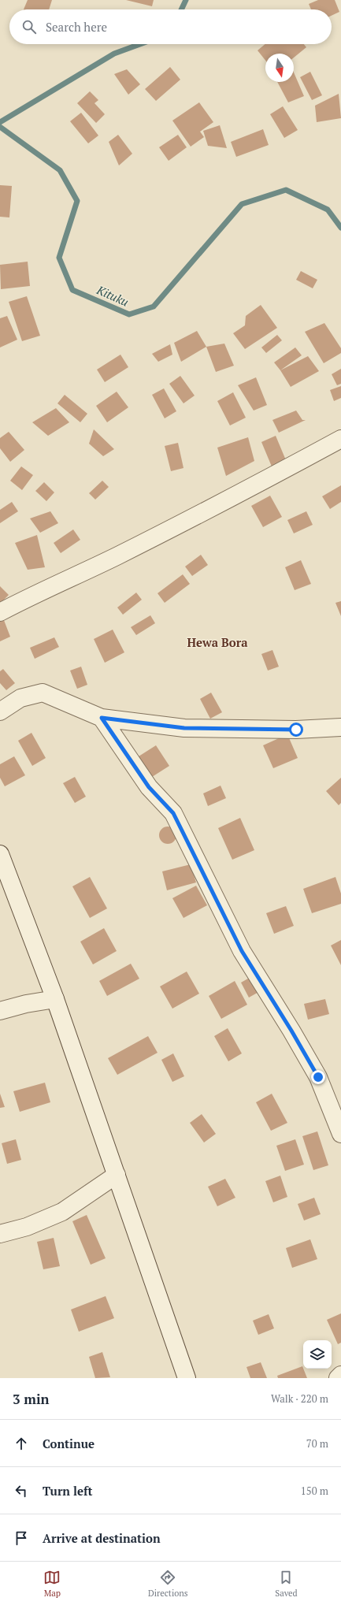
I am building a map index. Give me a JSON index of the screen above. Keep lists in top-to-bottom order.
{
  "districts": ["Hewa Bora"],
  "water": ["Kituku"],
  "north": "bottom",
  "page": {
    "search": "Search here",
    "heading": ["3 min", "Walk · 220 m"],
    "list": [
      ["Continue", "70 m"],
      ["Turn left", "150 m"],
      "Arrive at destination"
    ],
    "nav": ["Map", "Directions", "Saved"]
  }
}
